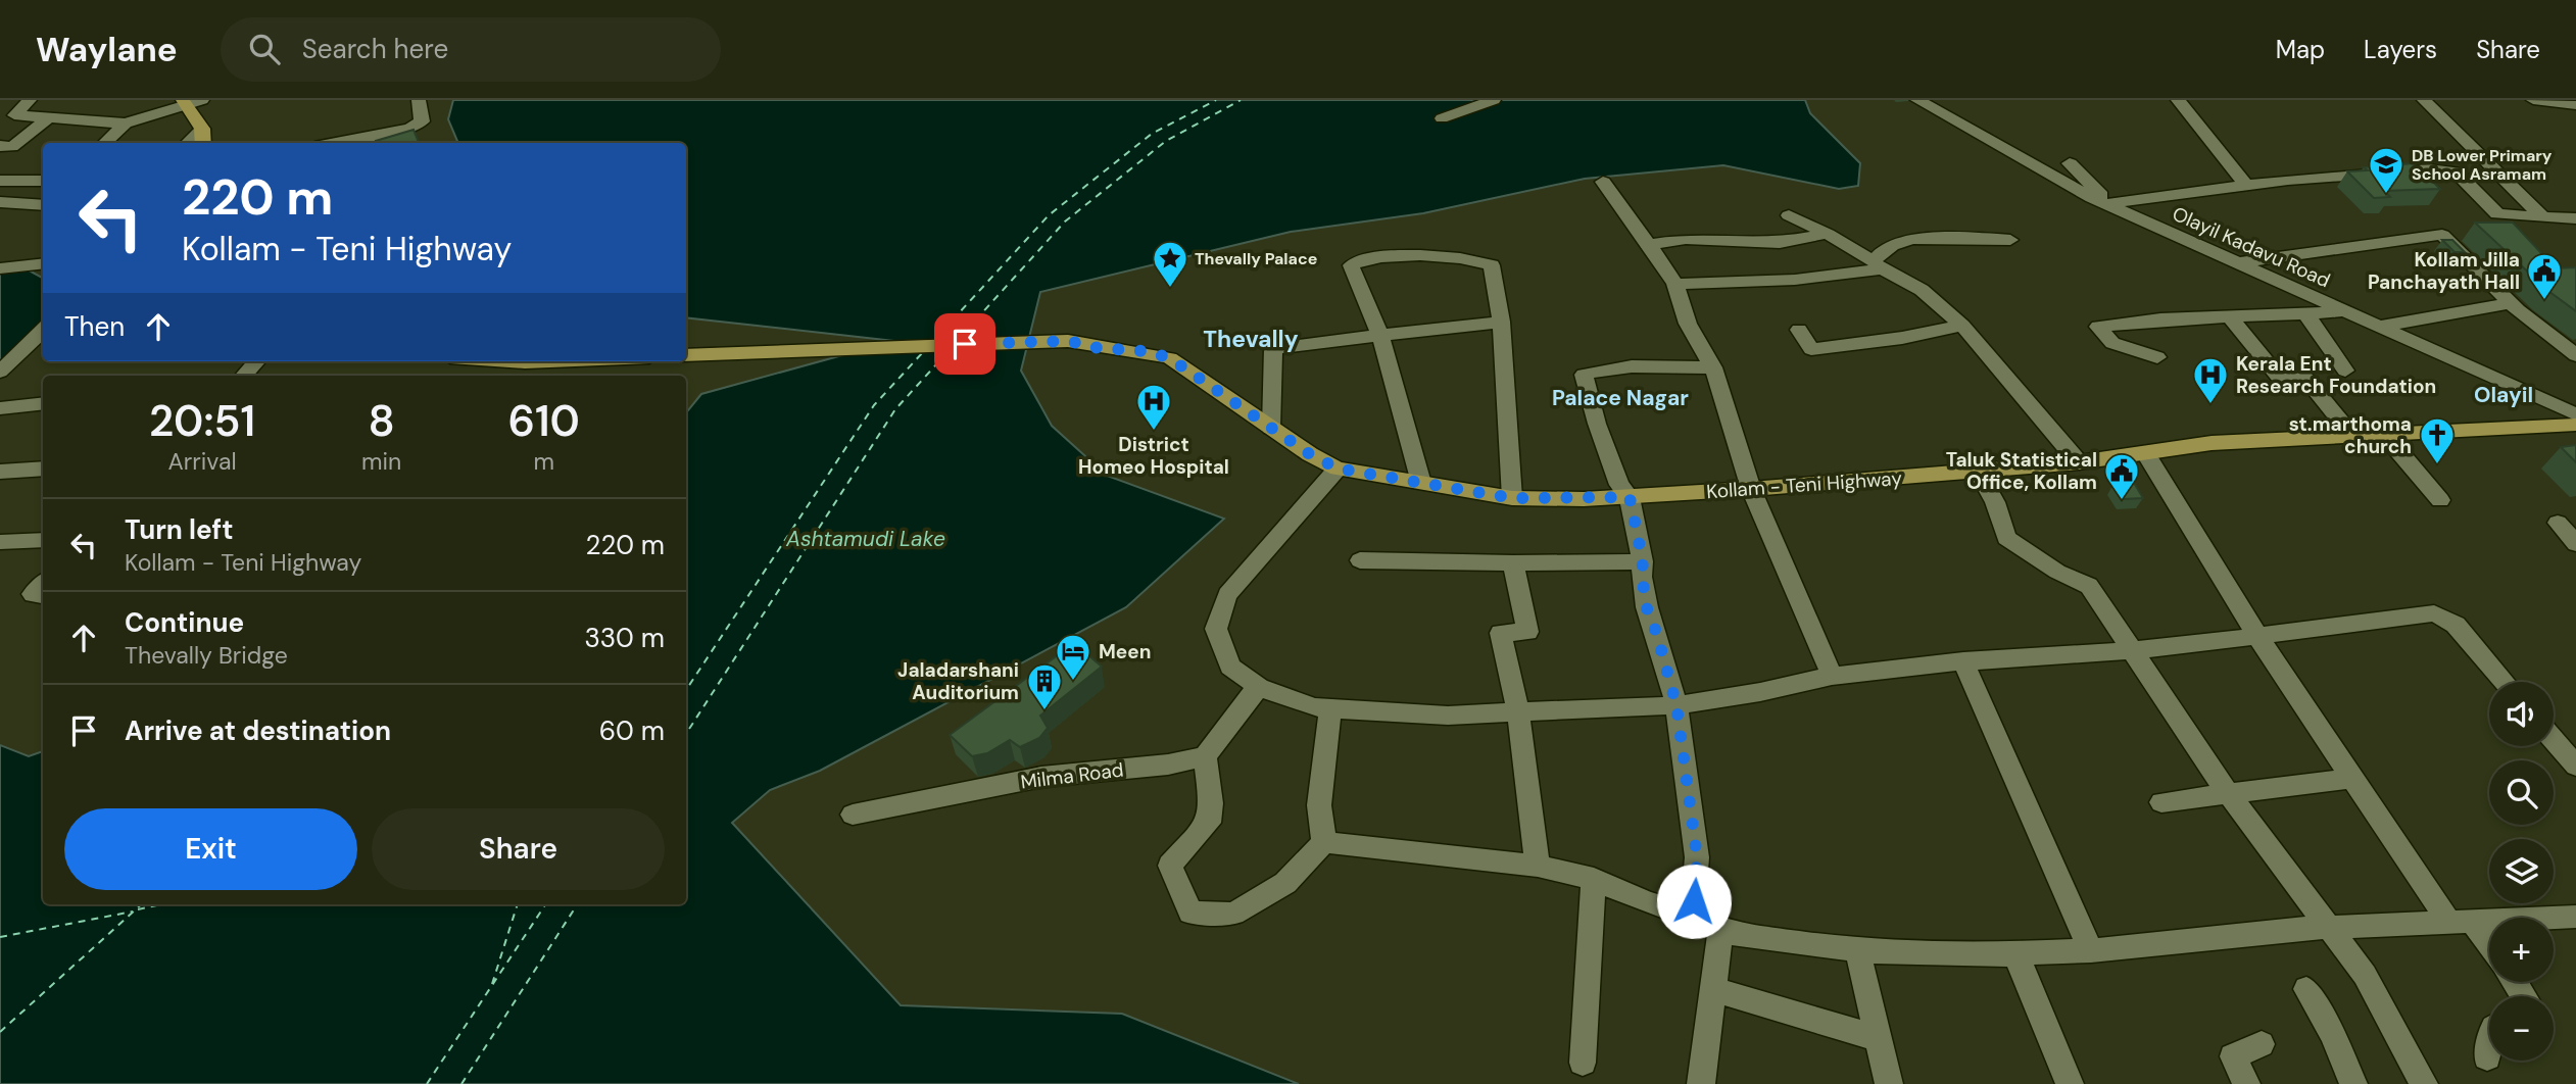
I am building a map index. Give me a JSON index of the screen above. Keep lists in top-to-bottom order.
{
  "streets": {
    "main road": ["Kollam - Teni Highway"],
    "street": ["Olayil Kadavu Road", "Milma Road"]
  },
  "districts": ["Thevally", "Olayil", "Palace Nagar"],
  "water": ["Ashtamudi Lake"],
  "places": {
    "school or university": ["DB Lower Primary School Asramam"],
    "place": ["Thevally Palace"],
    "public building": ["Kollam Jilla Panchayath Hall", "Taluk Statistical Office, Kollam"],
    "hospital": ["Kerala Ent Research Foundation", "District Homeo Hospital"],
    "church": ["st.marthoma church"],
    "hotel": ["Meen"],
    "building": ["Jaladarshani Auditorium"]
  },
  "page": {
    "header": "Waylane",
    "search": "Search here",
    "nav": ["Map", "Layers", "Share"],
    "turn": ["220 m", "Kollam - Teni Highway"],
    "then": "Then",
    "eta": [
      "20:51",
      "Arrival",
      "8",
      "min",
      "610",
      "m"
    ],
    "list": [
      {
        "name": "Turn left",
        "note": "Kollam - Teni Highway",
        "value": "220 m"
      },
      {
        "name": "Continue",
        "note": "Thevally Bridge",
        "value": "330 m"
      },
      {
        "name": "Arrive at destination",
        "value": "60 m"
      }
    ],
    "map_buttons": ["+", "−"],
    "buttons": ["Exit", "Share"]
  }
}
